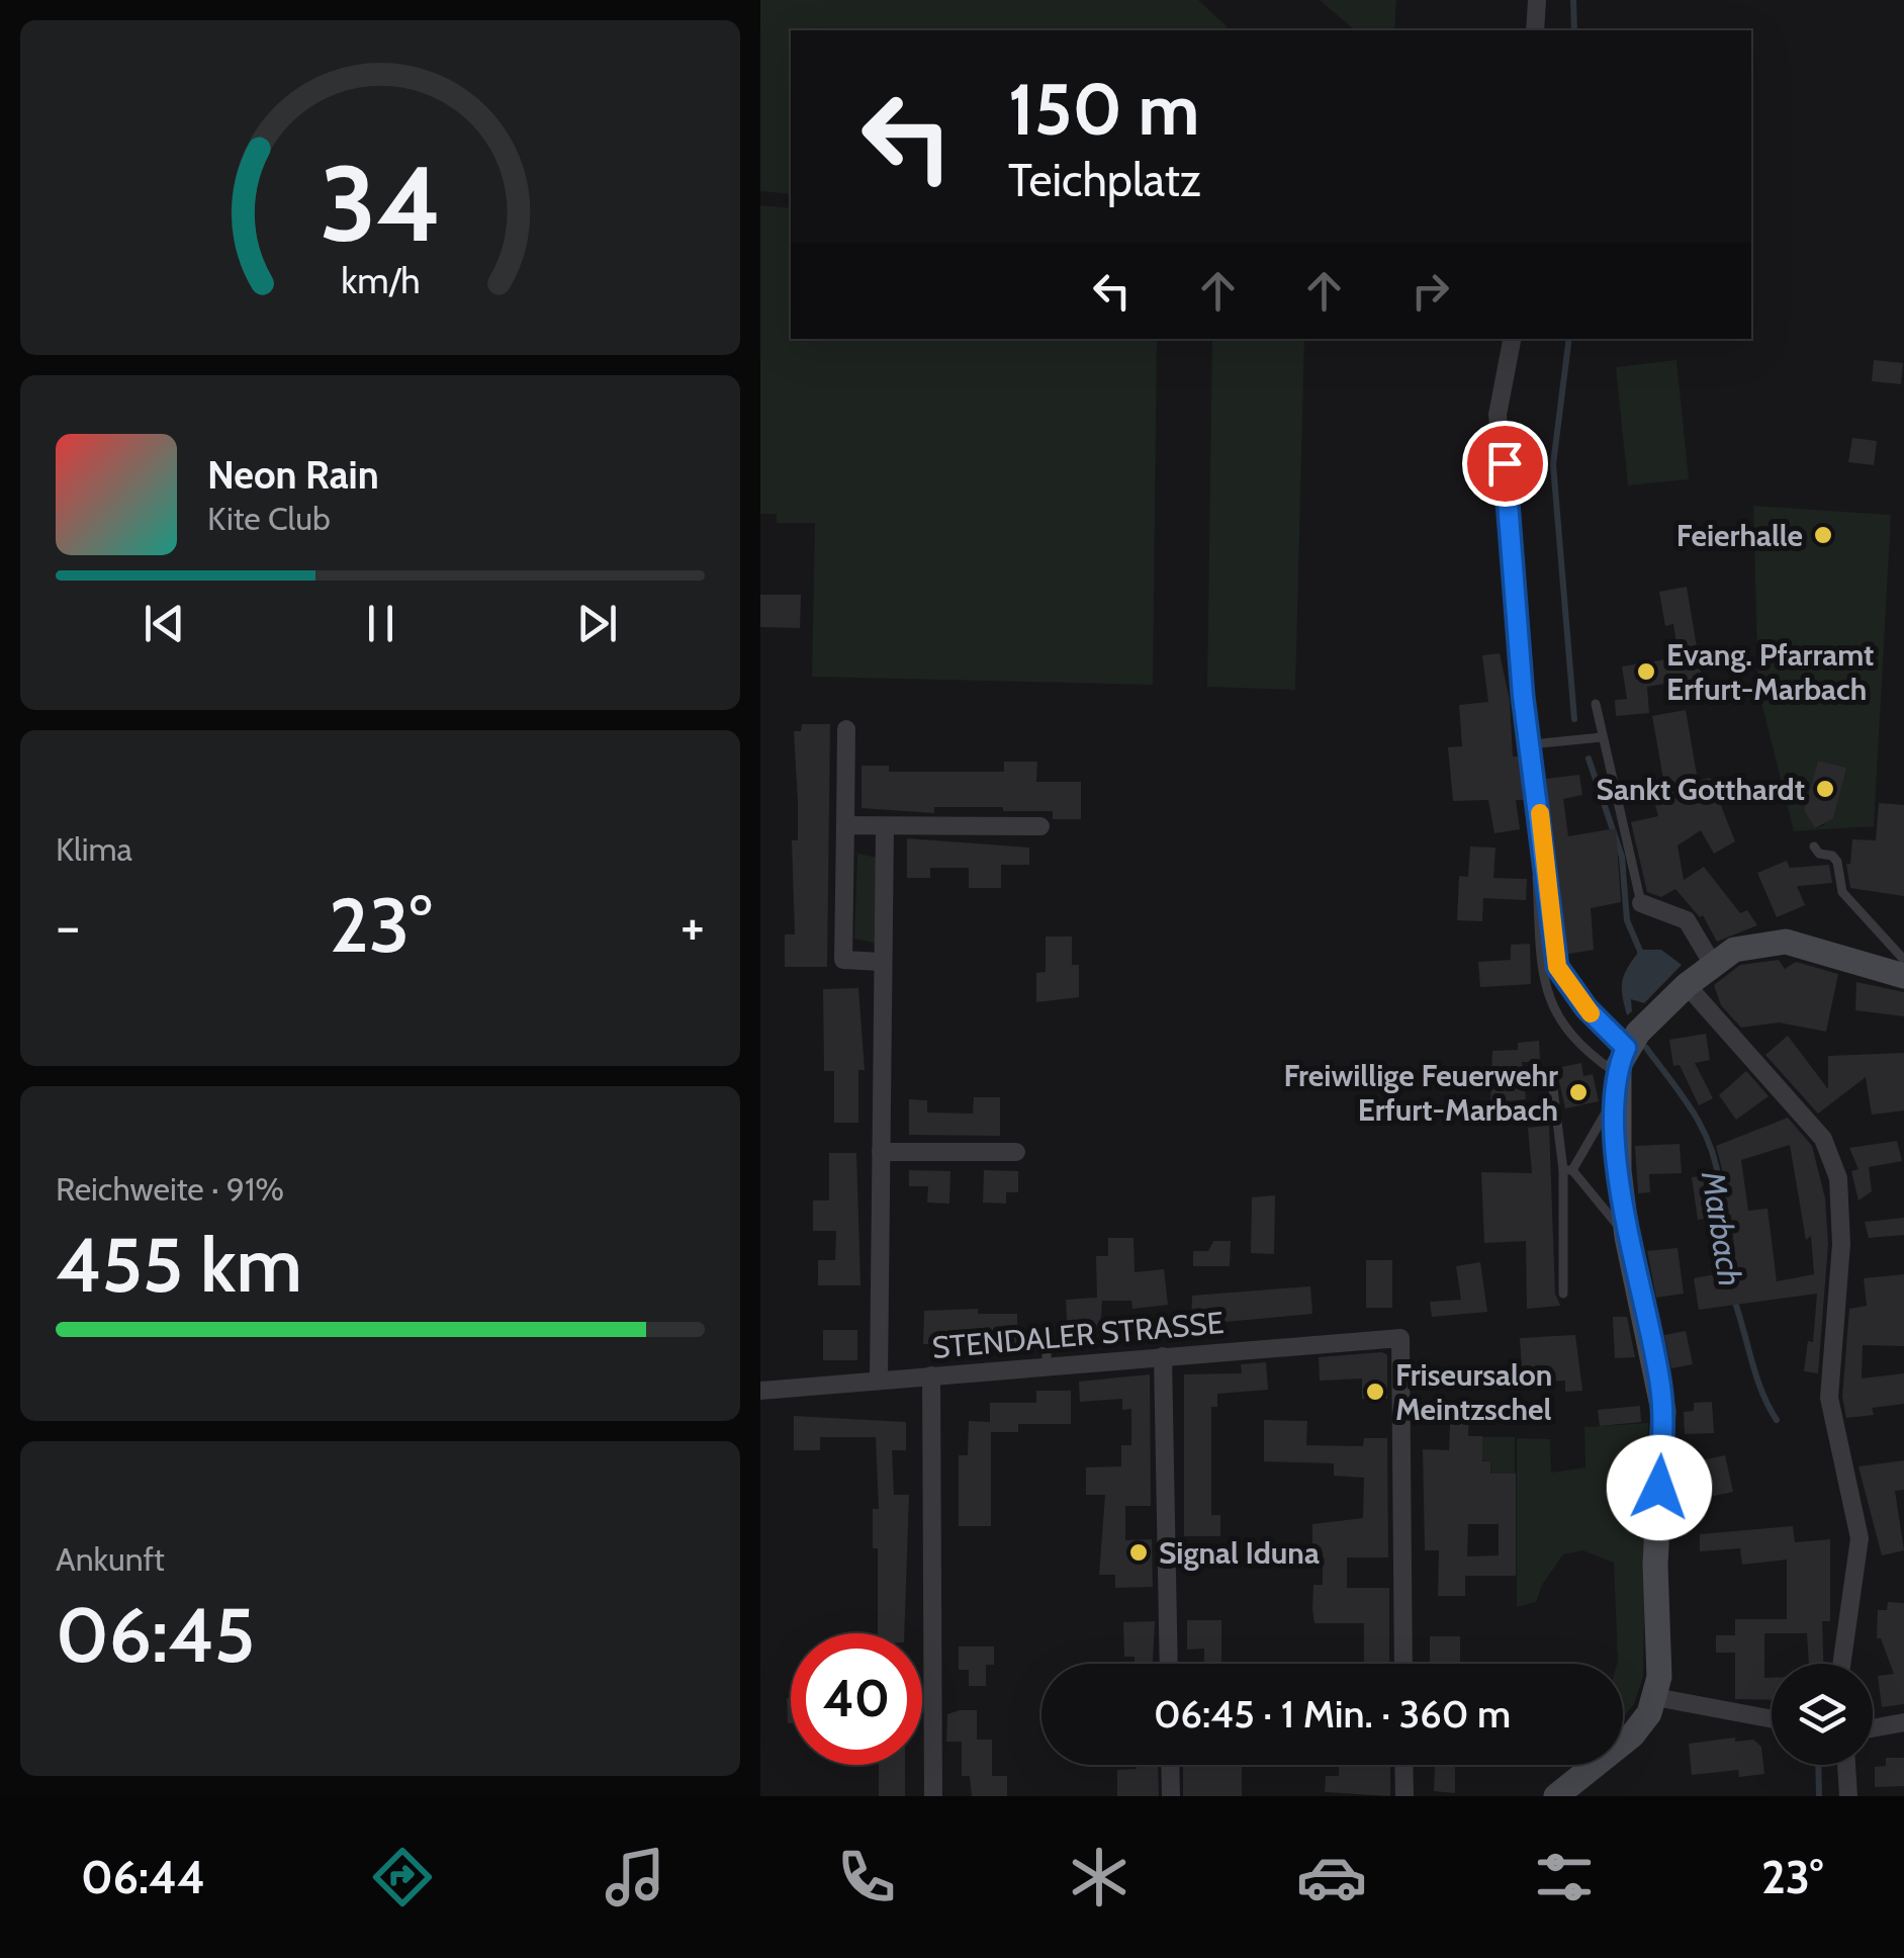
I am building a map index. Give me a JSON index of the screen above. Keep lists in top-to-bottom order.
{
  "streets": {
    "street": ["STENDALER STRASSE"]
  },
  "water": ["Marbach"],
  "places": [
    "Feierhalle",
    "Evang. Pfarramt Erfurt-Marbach",
    "Sankt Gotthardt",
    "Freiwillige Feuerwehr Erfurt-Marbach",
    "Friseursalon Meintzschel",
    "Signal Iduna"
  ],
  "page": {
    "turn": ["150 m", "Teichplatz"],
    "song": ["Neon Rain", "Kite Club"],
    "tile": [
      "Klima",
      ["Reichweite · 91%", "455 km"],
      ["Ankunft", "06:45"]
    ],
    "heat": ["−", "23°", "+"],
    "limit": "40",
    "trip": "06:45 · 1 Min. · 360 m",
    "tabs": ["06:44", "23°"],
    "gauge": ["34", "km/h"]
  }
}
